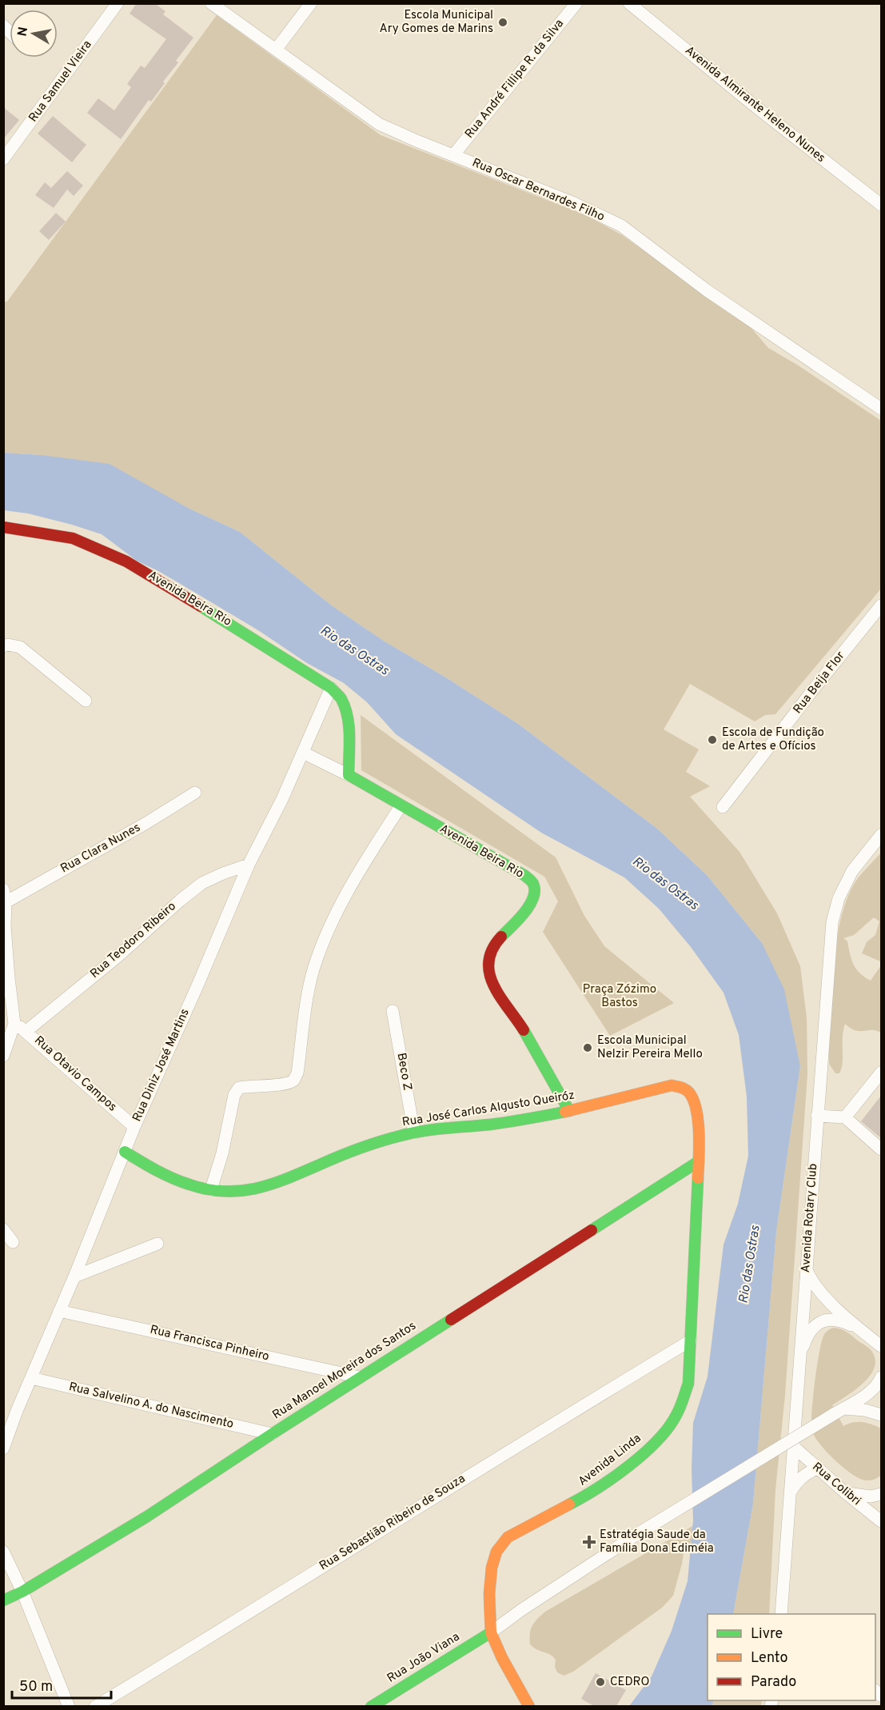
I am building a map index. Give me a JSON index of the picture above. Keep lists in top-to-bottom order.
{
  "streets": {
    "street": [
      "Rua André Fillipe R. da Silva",
      "Rua Samuel Vieira",
      "Avenida Almirante Heleno Nunes",
      "Rua Oscar Bernardes Filho",
      "Avenida Beira Rio",
      "Rua Beija Flor",
      "Rua Clara Nunes",
      "Rua Teodoro Ribeiro",
      "Rua Diniz José Martins",
      "Beco Z",
      "Rua Otavio Campos",
      "Rua José Carlos Algusto Queiróz",
      "Avenida Rotary Club",
      "Rua Francisca Pinheiro",
      "Rua Manoel Moreira dos Santos",
      "Rua Salvelino A. do Nascimento",
      "Avenida Linda",
      "Rua Colibri",
      "Rua Sebastião Ribeiro de Souza",
      "Rua João Viana"
    ]
  },
  "crossings": [
    ["Rua André Fillipe R. da Silva", "Rua Oscar Bernardes Filho"],
    ["Avenida Beira Rio", "Rua Diniz José Martins"],
    ["Avenida Beira Rio", "Rua José Carlos Algusto Queiróz"],
    ["Rua Teodoro Ribeiro", "Rua Diniz José Martins"],
    ["Rua Teodoro Ribeiro", "Rua Otavio Campos"],
    ["Rua Diniz José Martins", "Rua Otavio Campos"],
    ["Rua Diniz José Martins", "Rua José Carlos Algusto Queiróz"],
    ["Rua Diniz José Martins", "Rua Francisca Pinheiro"],
    ["Rua Diniz José Martins", "Rua Salvelino A. do Nascimento"],
    ["Beco Z", "Rua José Carlos Algusto Queiróz"],
    ["Rua José Carlos Algusto Queiróz", "Avenida Linda"],
    ["Avenida Rotary Club", "Rua Colibri"],
    ["Rua Francisca Pinheiro", "Rua Manoel Moreira dos Santos"],
    ["Rua Manoel Moreira dos Santos", "Rua Salvelino A. do Nascimento"],
    ["Rua Manoel Moreira dos Santos", "Avenida Linda"],
    ["Avenida Linda", "Rua Sebastião Ribeiro de Souza"],
    ["Avenida Linda", "Rua João Viana"]
  ],
  "water": ["Rio das Ostras"],
  "parks": ["Praça Zózimo Bastos"],
  "places": {
    "other": [
      "Escola Municipal Ary Gomes de Marins",
      "Escola de Fundição de Artes e Ofícios",
      "Escola Municipal Nelzir Pereira Mello",
      "CEDRO"
    ],
    "health": ["Estratégia Saude da Família Dona Ediméia"]
  },
  "legend": ["Livre", "Lento", "Parado"],
  "scale_bar": "50 m",
  "north": "left"
}
